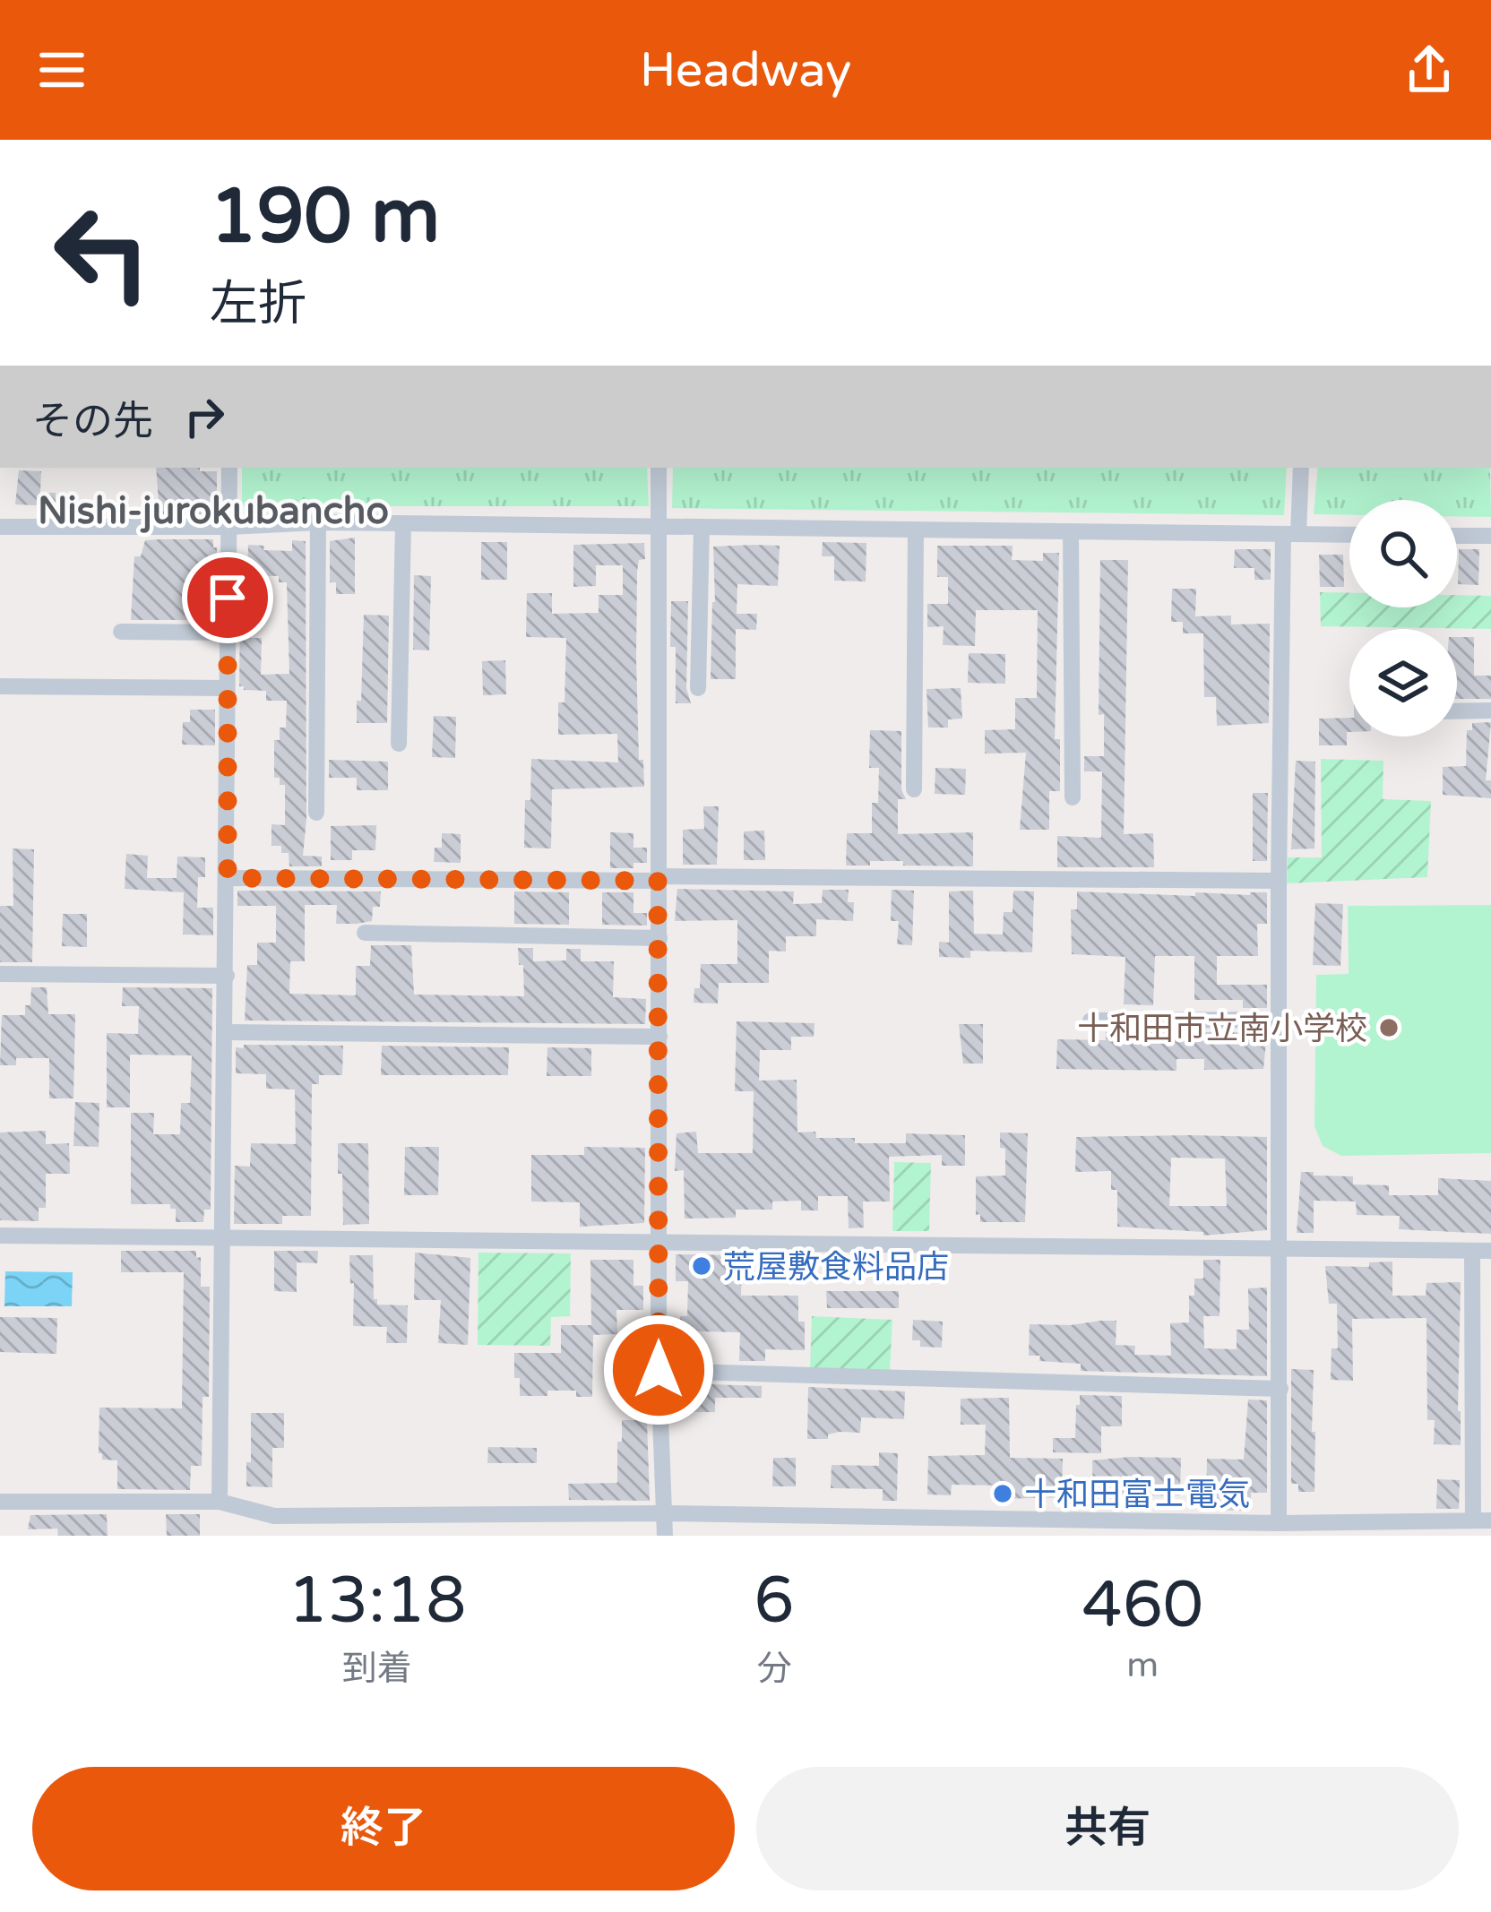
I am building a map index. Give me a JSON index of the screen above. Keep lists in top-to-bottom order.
{
  "districts": ["Nishi-jurokubancho"],
  "places": ["十和田市立南小学校", "荒屋敷食料品店", "十和田富士電気"],
  "page": {
    "header": "Headway",
    "turn": ["190 m", "左折"],
    "then": "その先",
    "eta": [
      "13:18",
      "到着",
      "6",
      "分",
      "460",
      "m"
    ],
    "buttons": ["終了", "共有"]
  }
}
